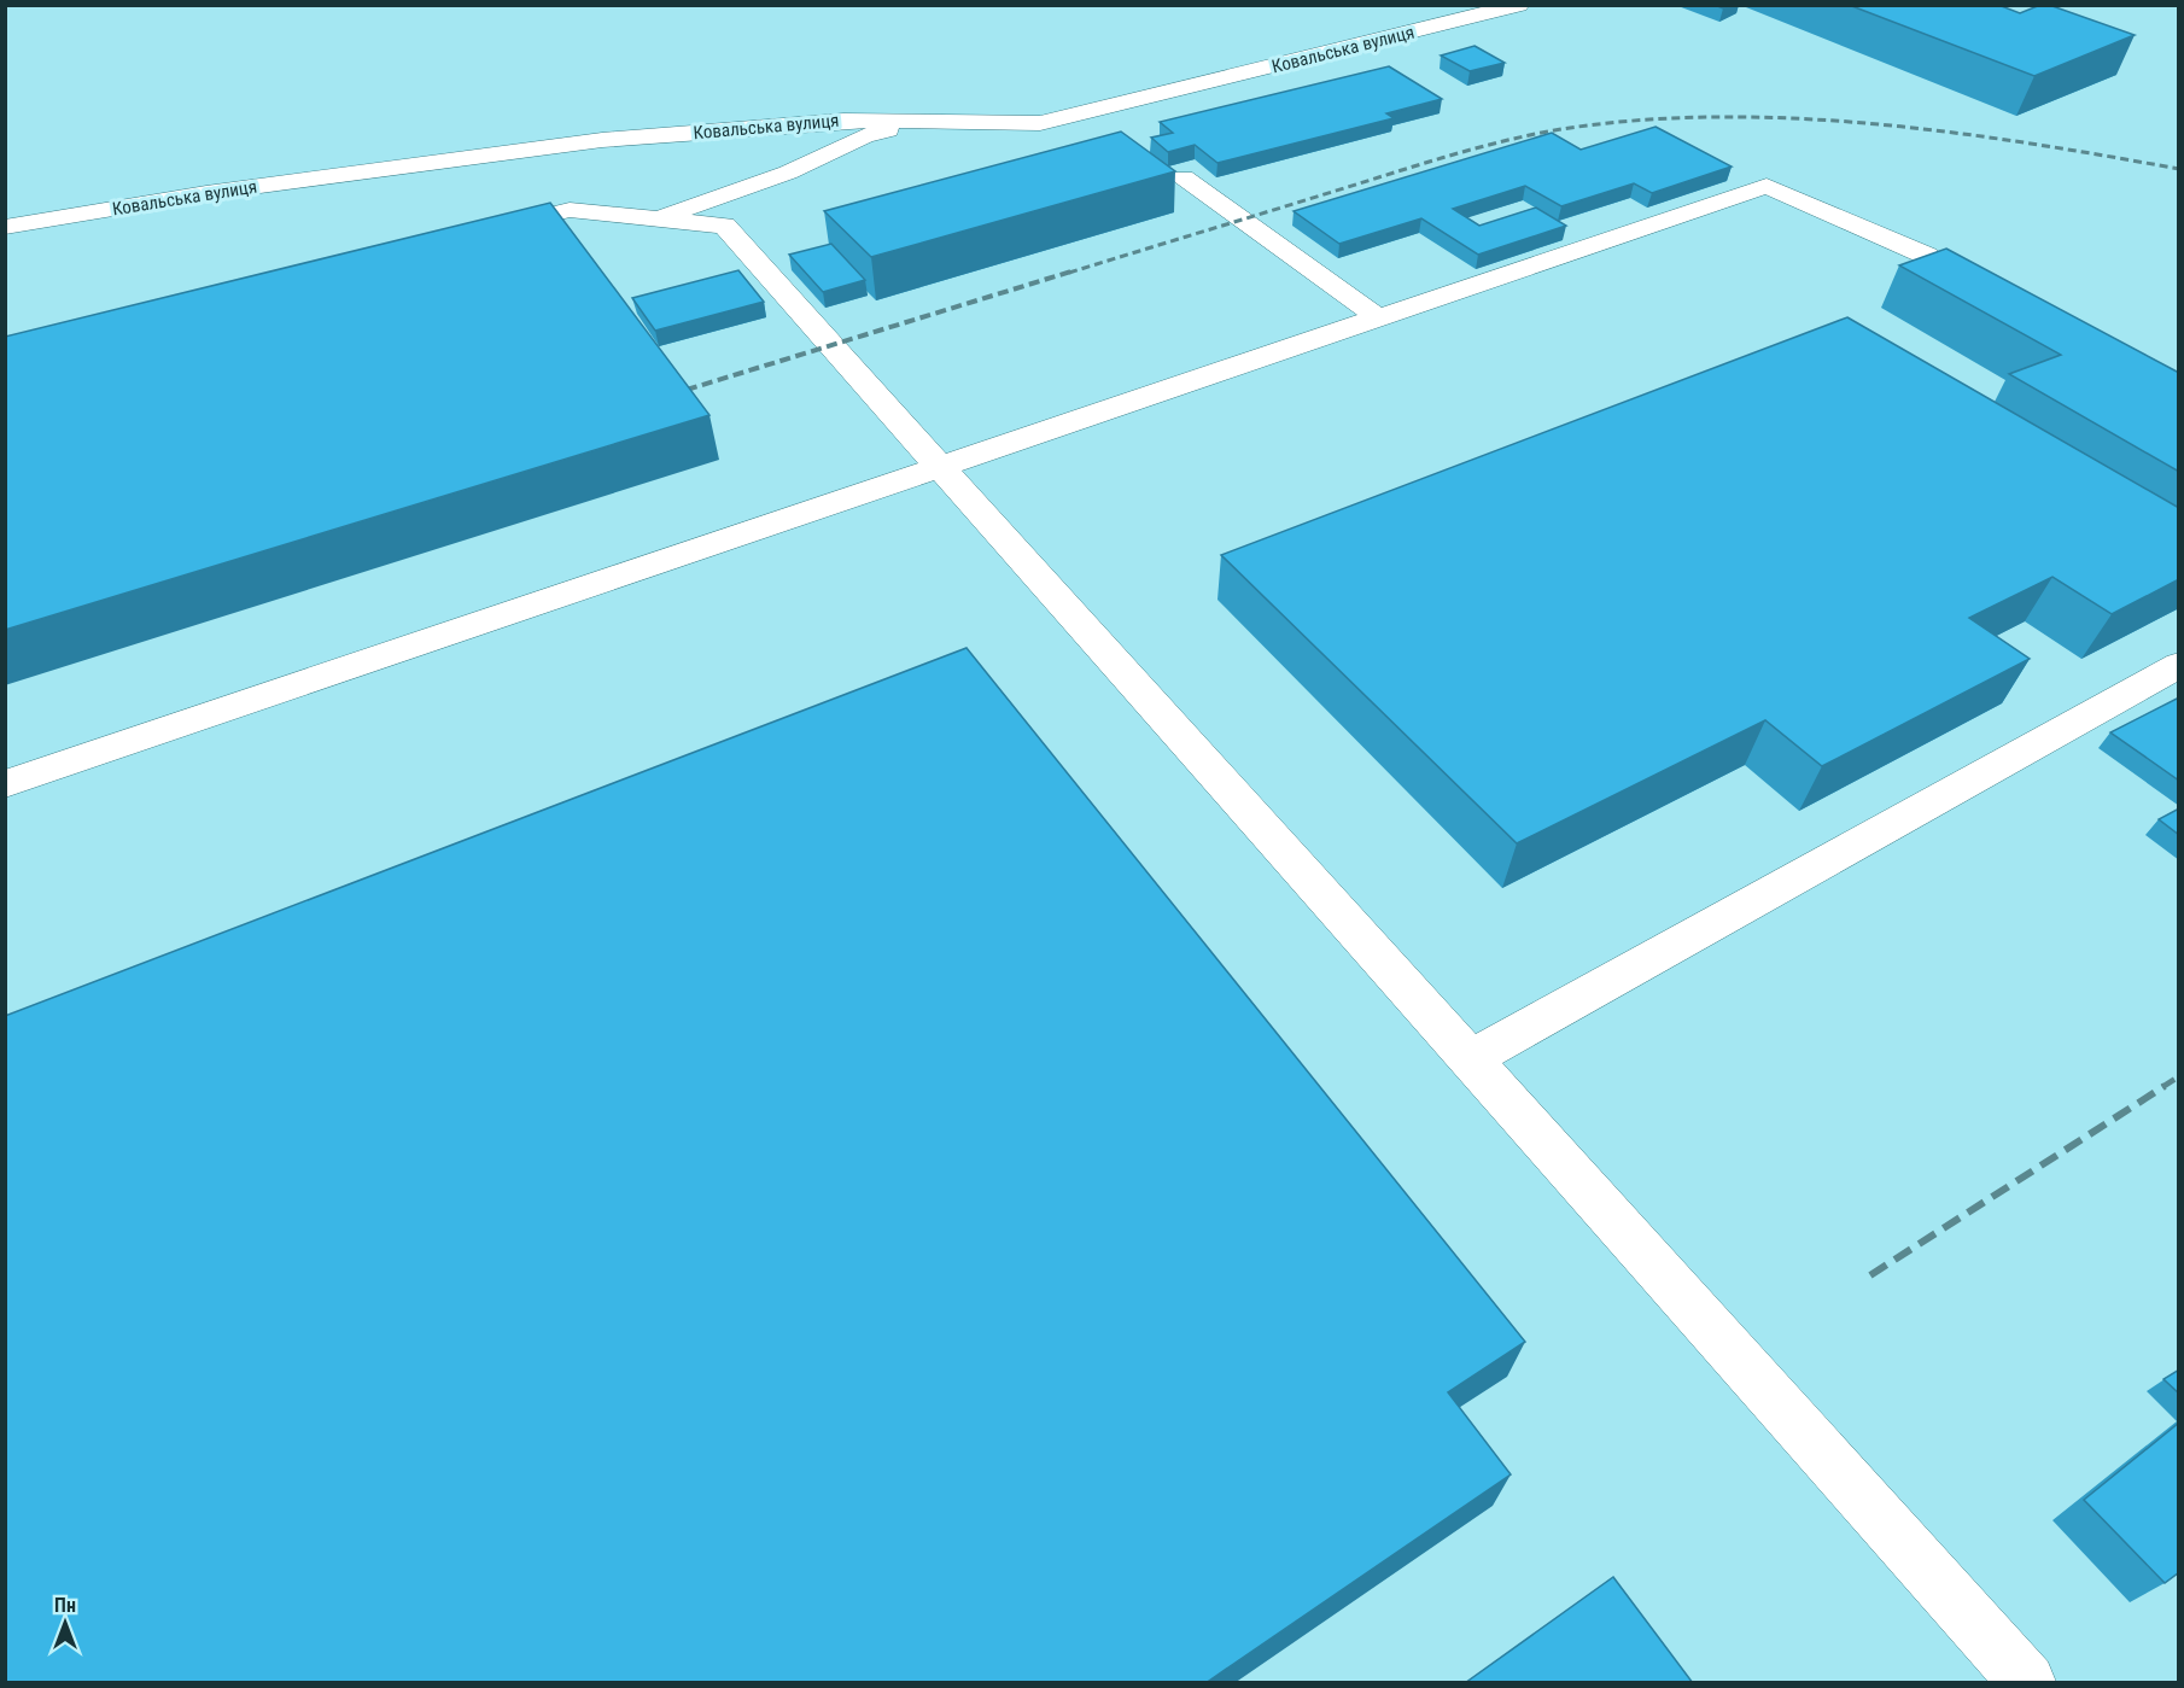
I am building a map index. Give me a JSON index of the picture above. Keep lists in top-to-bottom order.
{
  "streets": {
    "street": ["Ковальська вулиця"]
  },
  "north": "top"
}
